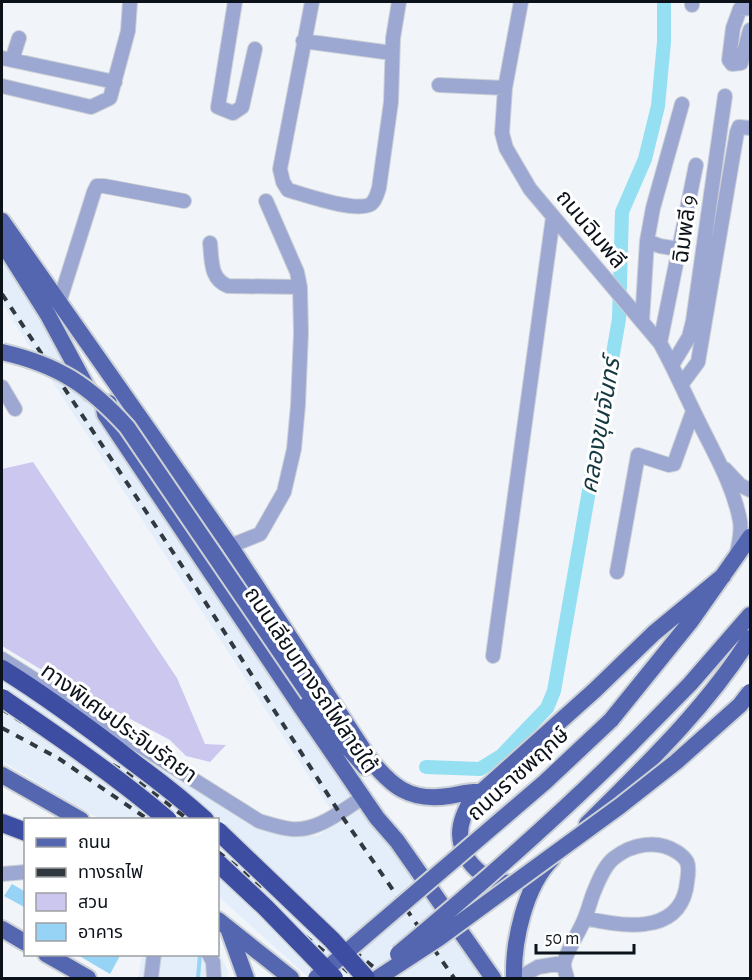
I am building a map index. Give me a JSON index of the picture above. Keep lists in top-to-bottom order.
{
  "streets": {
    "highway": ["ทางพิเศษประจิมรัถยา"],
    "main road": ["ถนนเลียบทางรถไฟสายใต้", "ถนนราชพฤกษ์"],
    "street": ["ถนนฉิมพลี", "ฉิมพลี 9"]
  },
  "crossings": [
    ["ถนนฉิมพลี", "ฉิมพลี 9"],
    ["ถนนฉิมพลี", "ถนนราชพฤกษ์"],
    ["ถนนเลียบทางรถไฟสายใต้", "ถนนราชพฤกษ์"]
  ],
  "water": ["คลองขุนจันทร์"],
  "legend": [
    "ถนน",
    "ทางรถไฟ",
    "สวน",
    "อาคาร"
  ],
  "scale_bar": "50 m"
}
